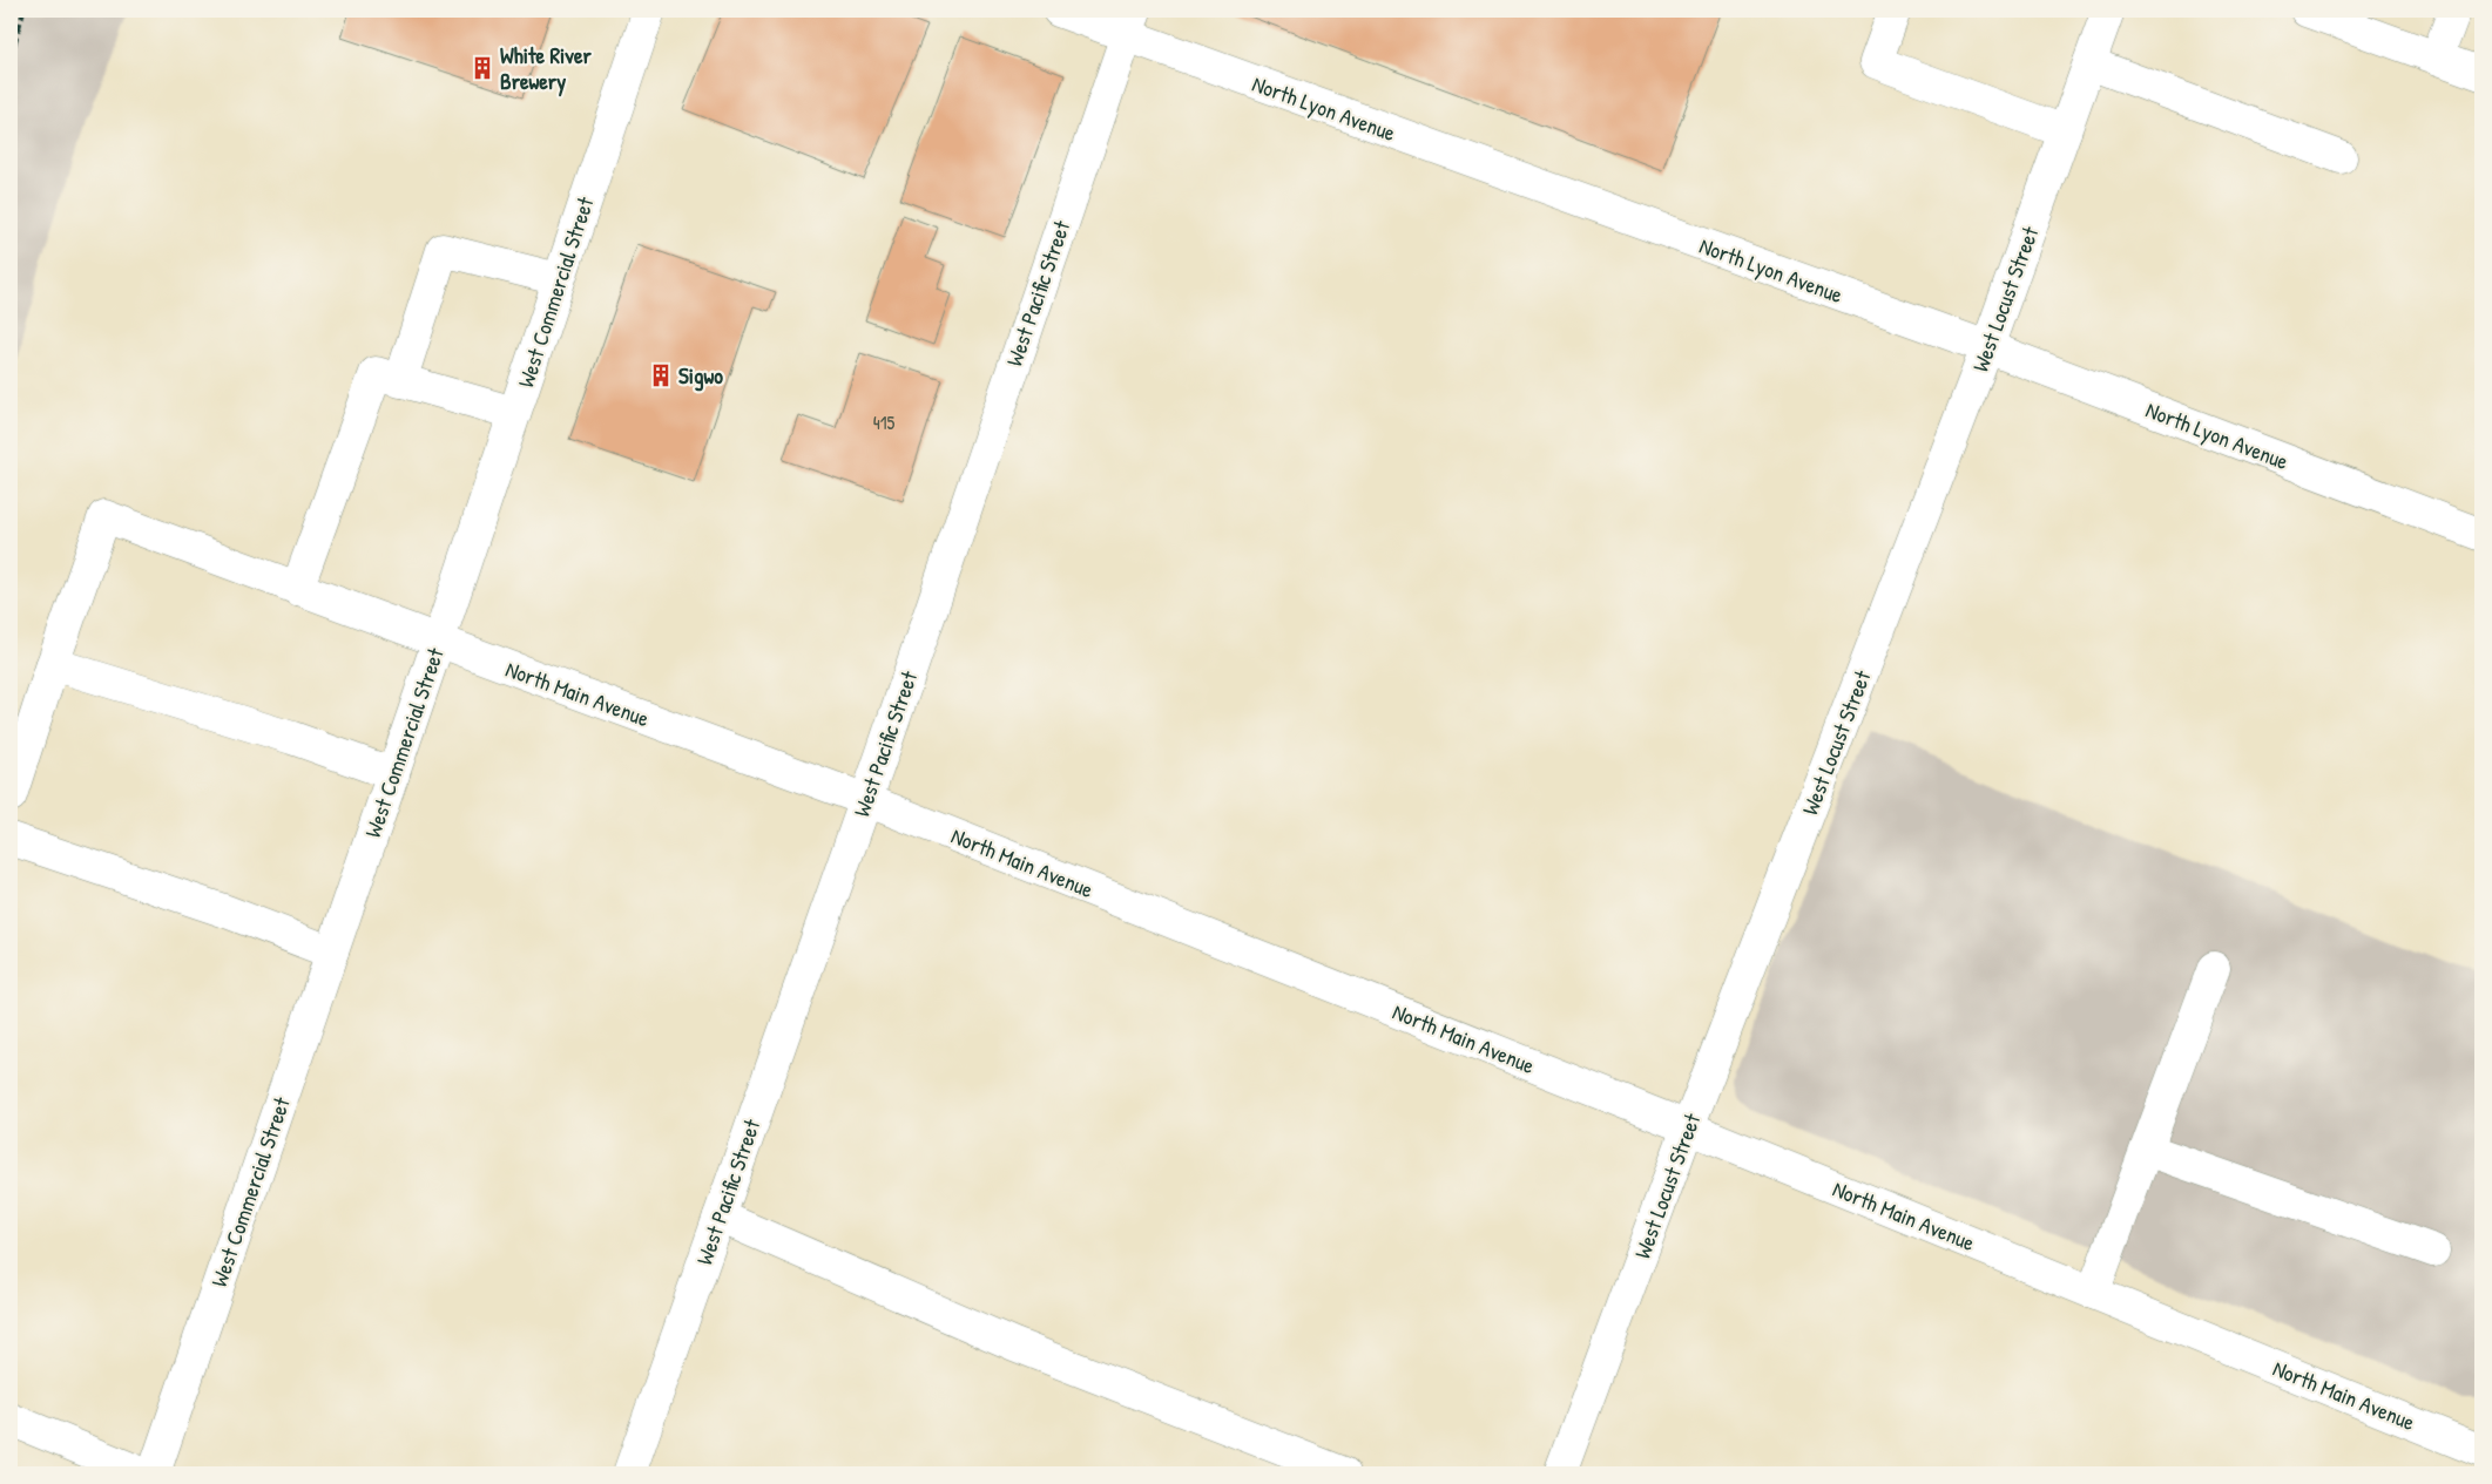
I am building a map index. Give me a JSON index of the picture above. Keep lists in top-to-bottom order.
{
  "streets": {
    "street": [
      "North Lyon Avenue",
      "West Commercial Street",
      "West Pacific Street",
      "West Locust Street",
      "North Main Avenue"
    ]
  },
  "crossings": [
    ["North Lyon Avenue", "West Pacific Street"],
    ["North Lyon Avenue", "West Locust Street"],
    ["West Commercial Street", "North Main Avenue"],
    ["West Pacific Street", "North Main Avenue"],
    ["West Locust Street", "North Main Avenue"]
  ],
  "places": {
    "building": ["White River Brewery", "Sigwo"]
  },
  "house_numbers": ["415"]
}
